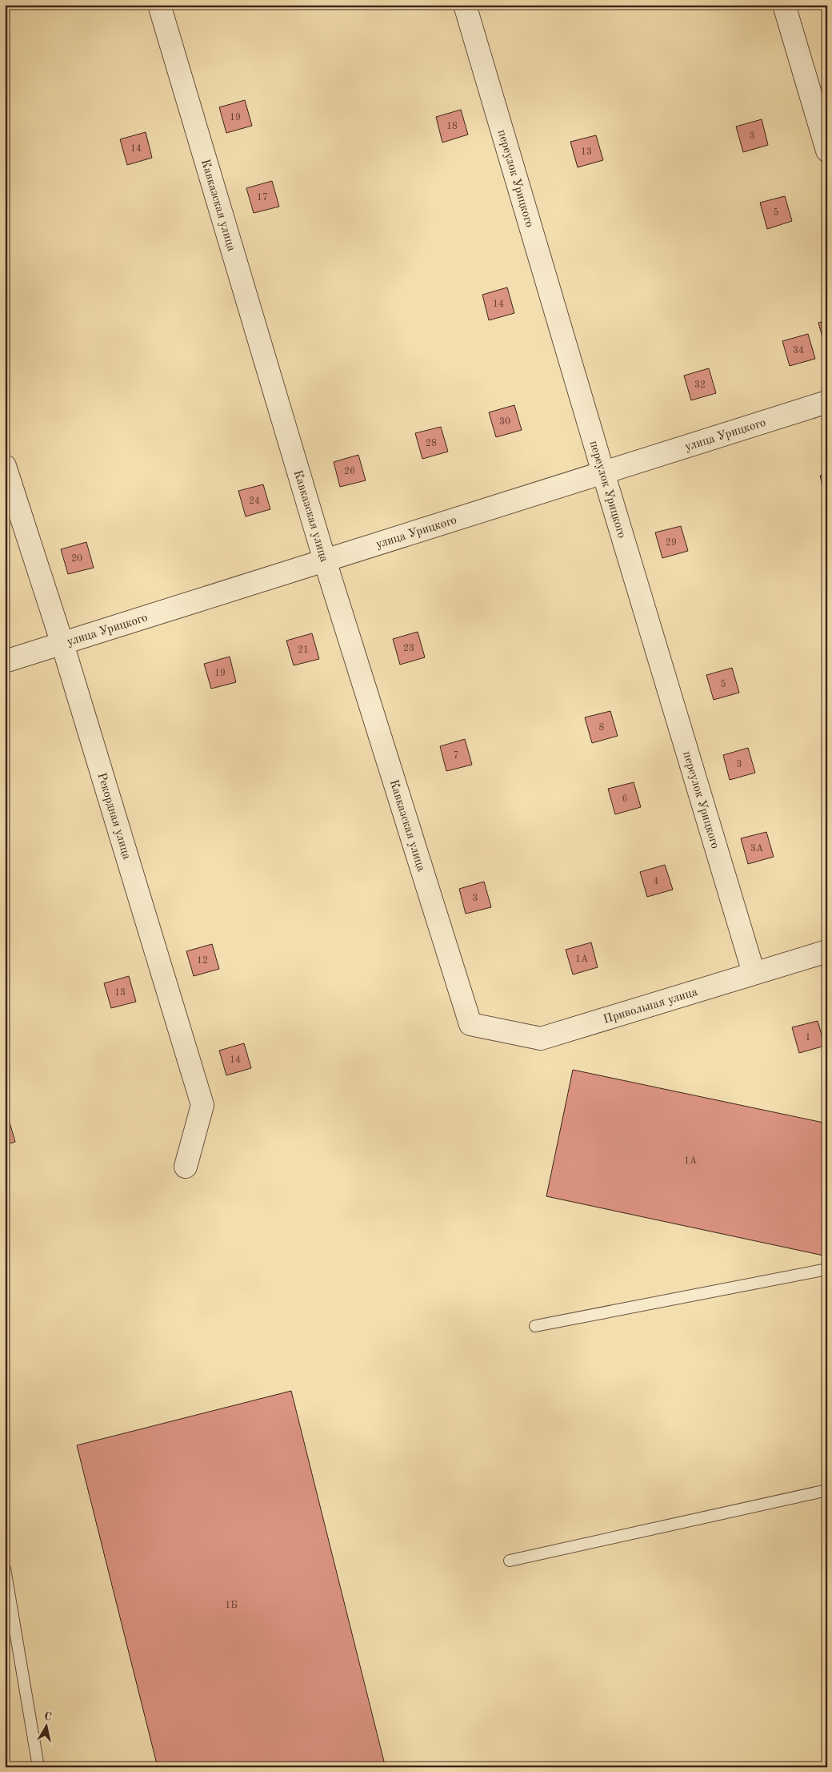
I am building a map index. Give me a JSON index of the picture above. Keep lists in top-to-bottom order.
{
  "streets": {
    "street": [
      "переулок Урицкого",
      "Кавказская улица",
      "улица Урицкого",
      "Рекордная улица",
      "Привольная улица"
    ]
  },
  "crossings": [
    ["переулок Урицкого", "улица Урицкого"],
    ["переулок Урицкого", "Привольная улица"],
    ["Кавказская улица", "улица Урицкого"],
    ["Кавказская улица", "Привольная улица"],
    ["улица Урицкого", "Рекордная улица"]
  ],
  "house_numbers": [
    "19",
    "18",
    "3",
    "14",
    "13",
    "17",
    "5",
    "14",
    "34",
    "32",
    "30",
    "28",
    "26",
    "24",
    "29",
    "20",
    "23",
    "21",
    "19",
    "5",
    "8",
    "7",
    "3",
    "6",
    "3А",
    "4",
    "3",
    "1А",
    "12",
    "13",
    "1",
    "14",
    "1А",
    "1Б"
  ],
  "north": "top"
}
